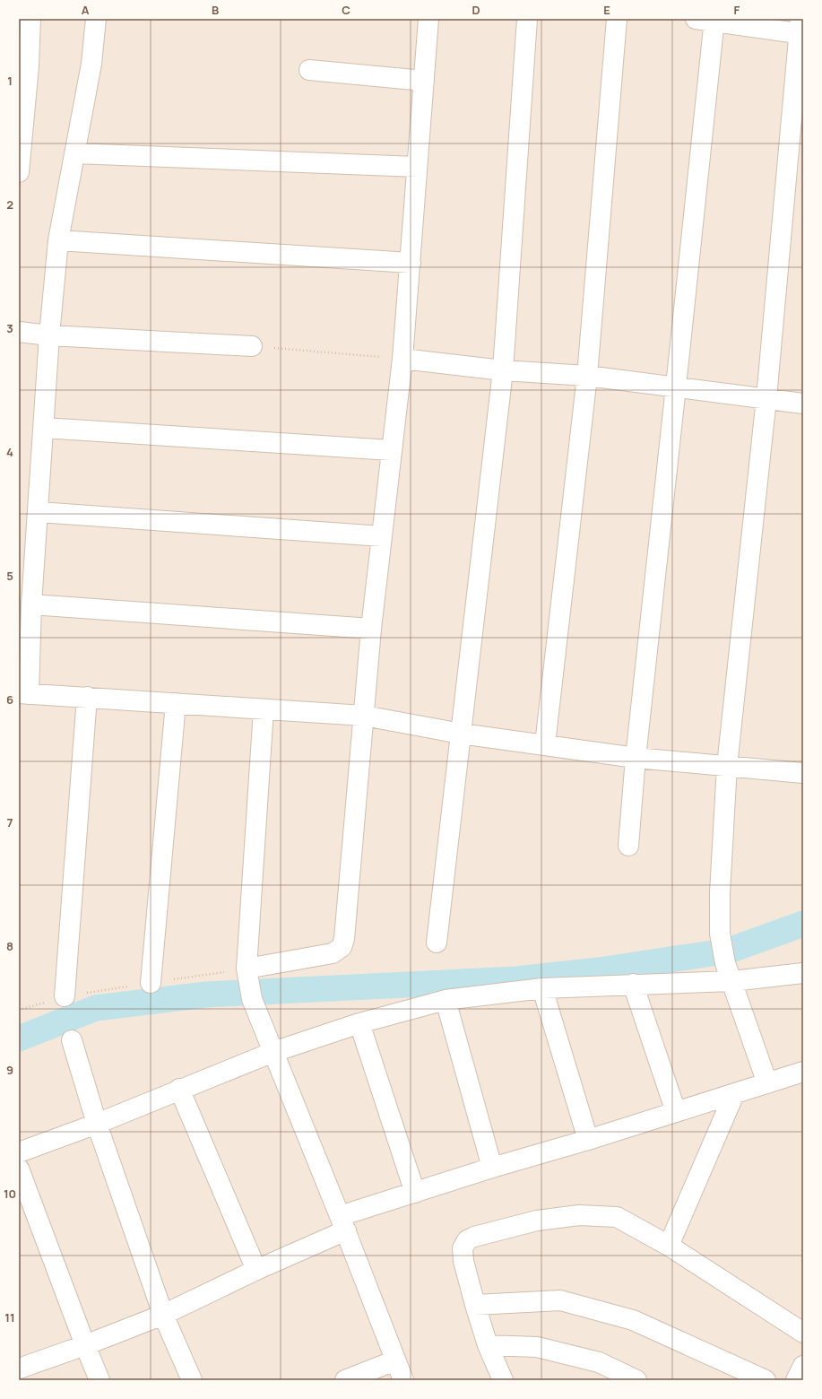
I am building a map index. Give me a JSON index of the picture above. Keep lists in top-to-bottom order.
{
  "grid": {
    "columns": [
      "A",
      "B",
      "C",
      "D",
      "E",
      "F"
    ],
    "rows": [
      "1",
      "2",
      "3",
      "4",
      "5",
      "6",
      "7",
      "8",
      "9",
      "10",
      "11"
    ]
  }
}
